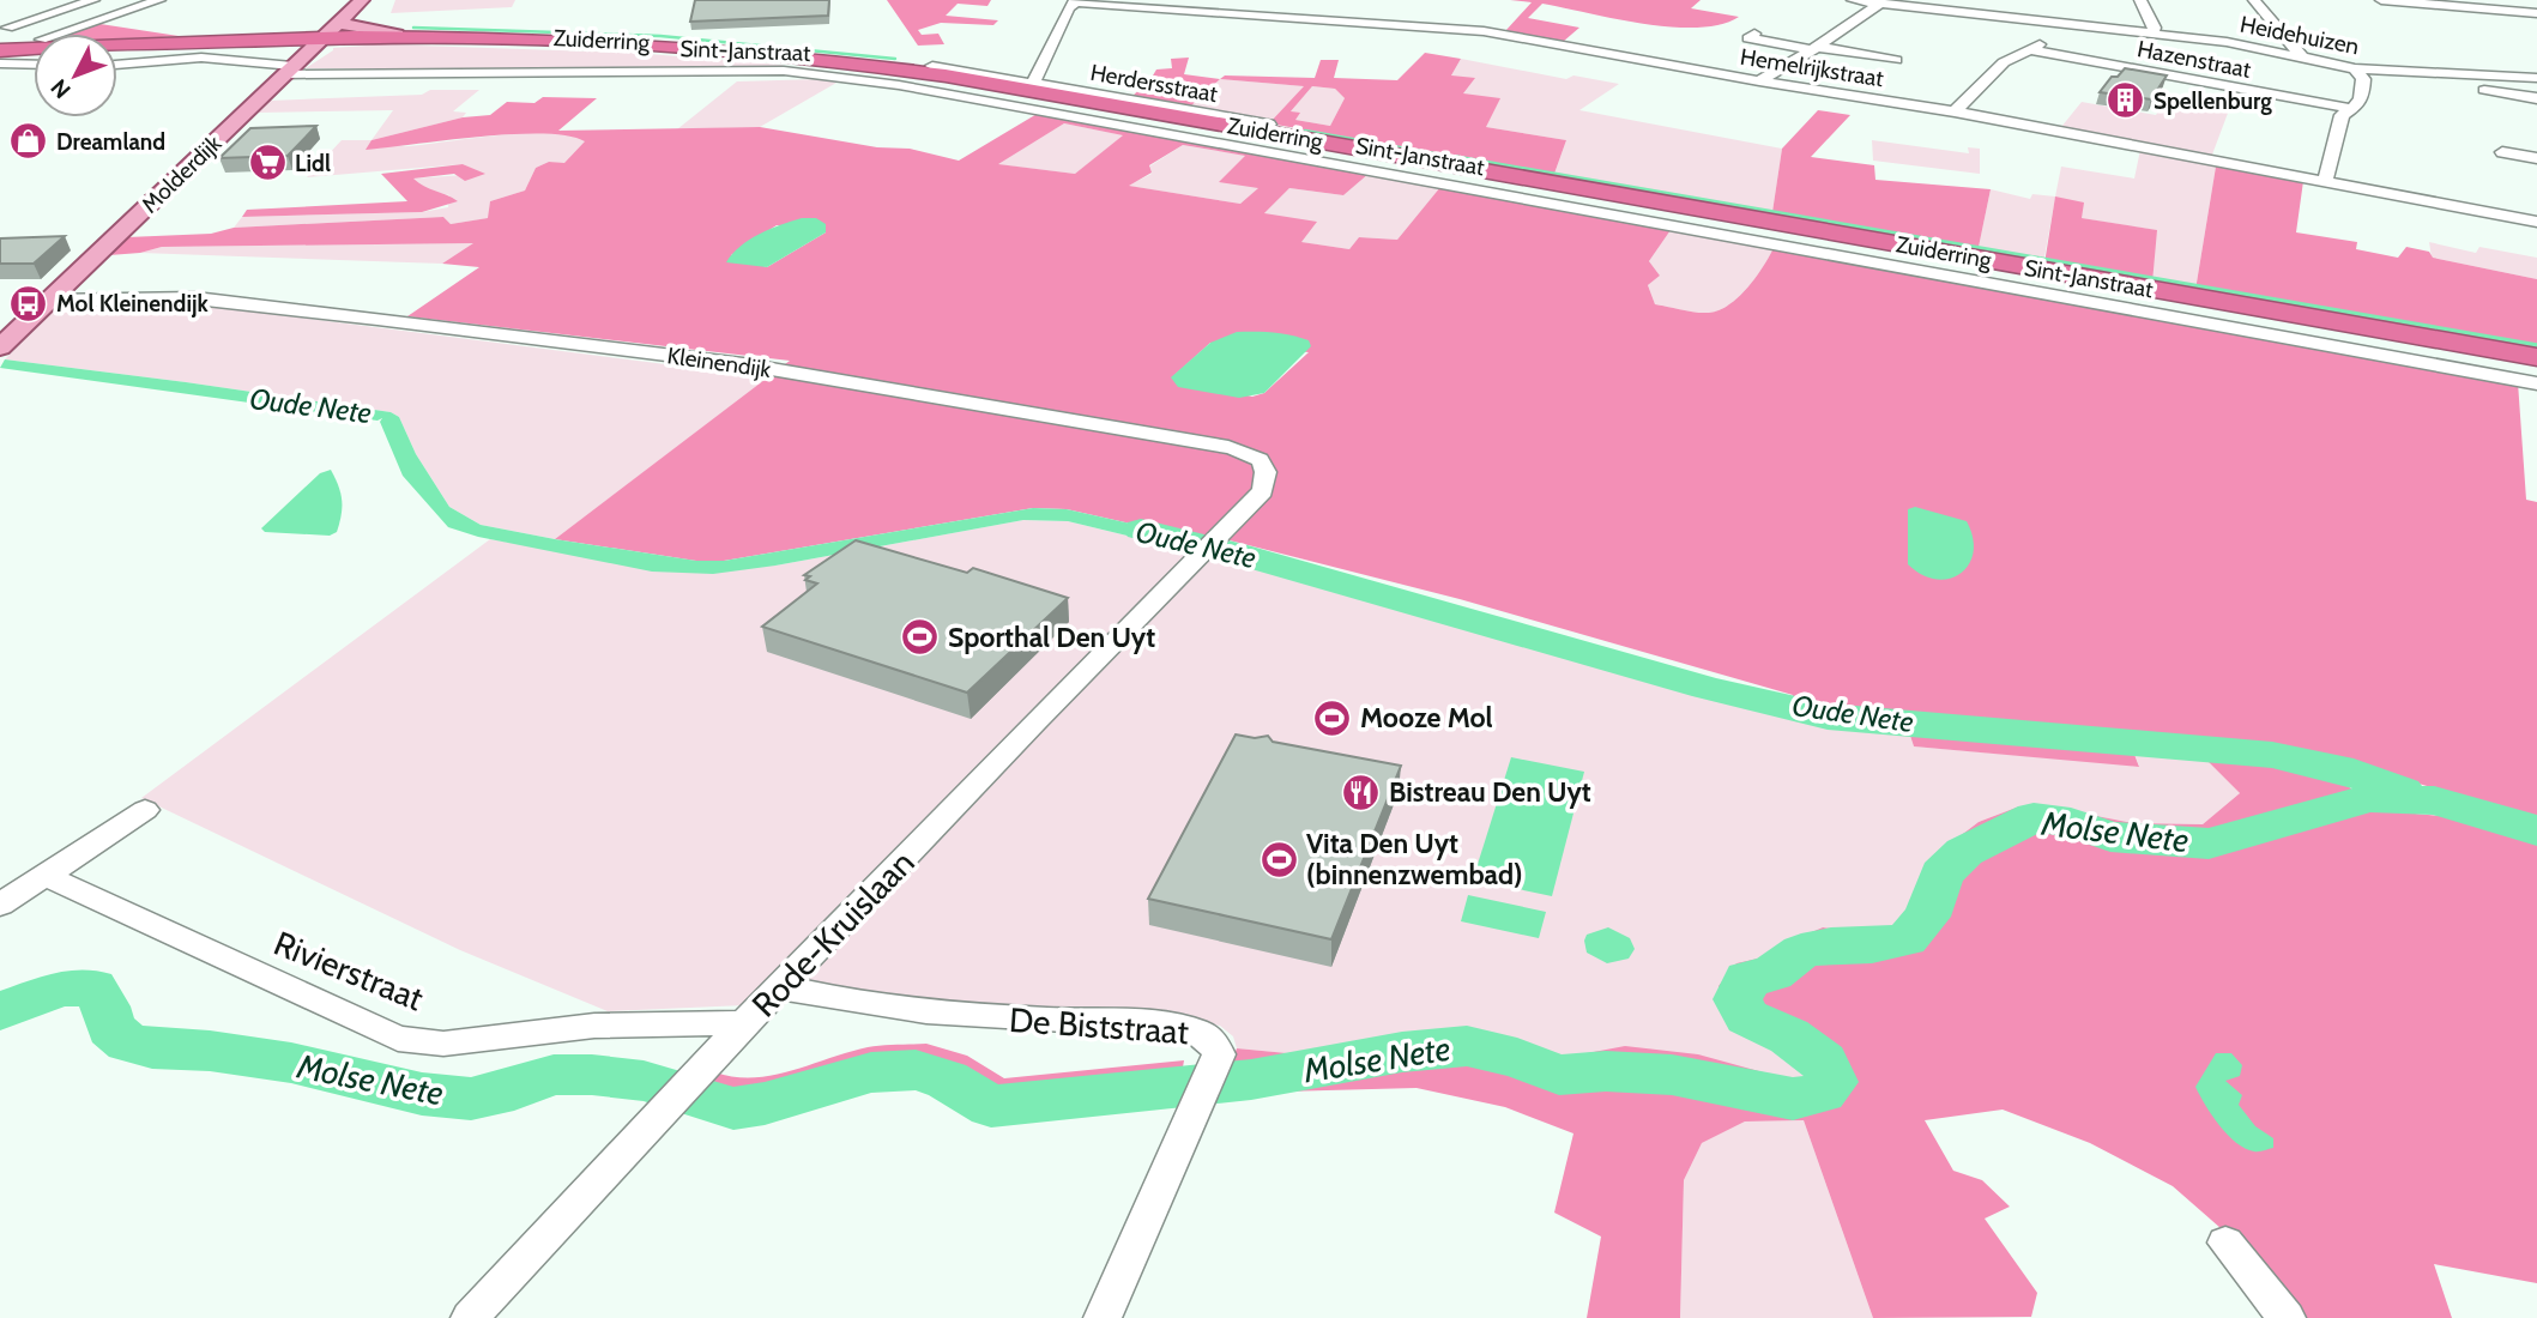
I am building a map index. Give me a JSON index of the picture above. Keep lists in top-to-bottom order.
{
  "streets": {
    "highway": ["Zuiderring"],
    "main road": ["Molderdijk"],
    "street": [
      "Heidehuizen",
      "Sint-Janstraat",
      "Hazenstraat",
      "Hemelrijkstraat",
      "Herdersstraat",
      "Kleinendijk",
      "Rode-Kruislaan",
      "Rivierstraat",
      "De Biststraat"
    ]
  },
  "crossings": [
    ["Zuiderring", "Molderdijk"],
    ["Sint-Janstraat", "Molderdijk"],
    ["Molderdijk", "Kleinendijk"],
    ["Kleinendijk", "Rode-Kruislaan"],
    ["Rode-Kruislaan", "Rivierstraat"],
    ["Rode-Kruislaan", "De Biststraat"]
  ],
  "water": ["Oude Nete", "Molse Nete"],
  "places": {
    "building": ["Spellenburg"],
    "shop": ["Dreamland"],
    "supermarket": ["Lidl"],
    "bus stop": ["Mol Kleinendijk"],
    "sports": ["Sporthal Den Uyt", "Mooze Mol", "Vita Den Uyt (binnenzwembad)"],
    "restaurant": ["Bistreau Den Uyt"]
  },
  "north": "bottom left"
}
